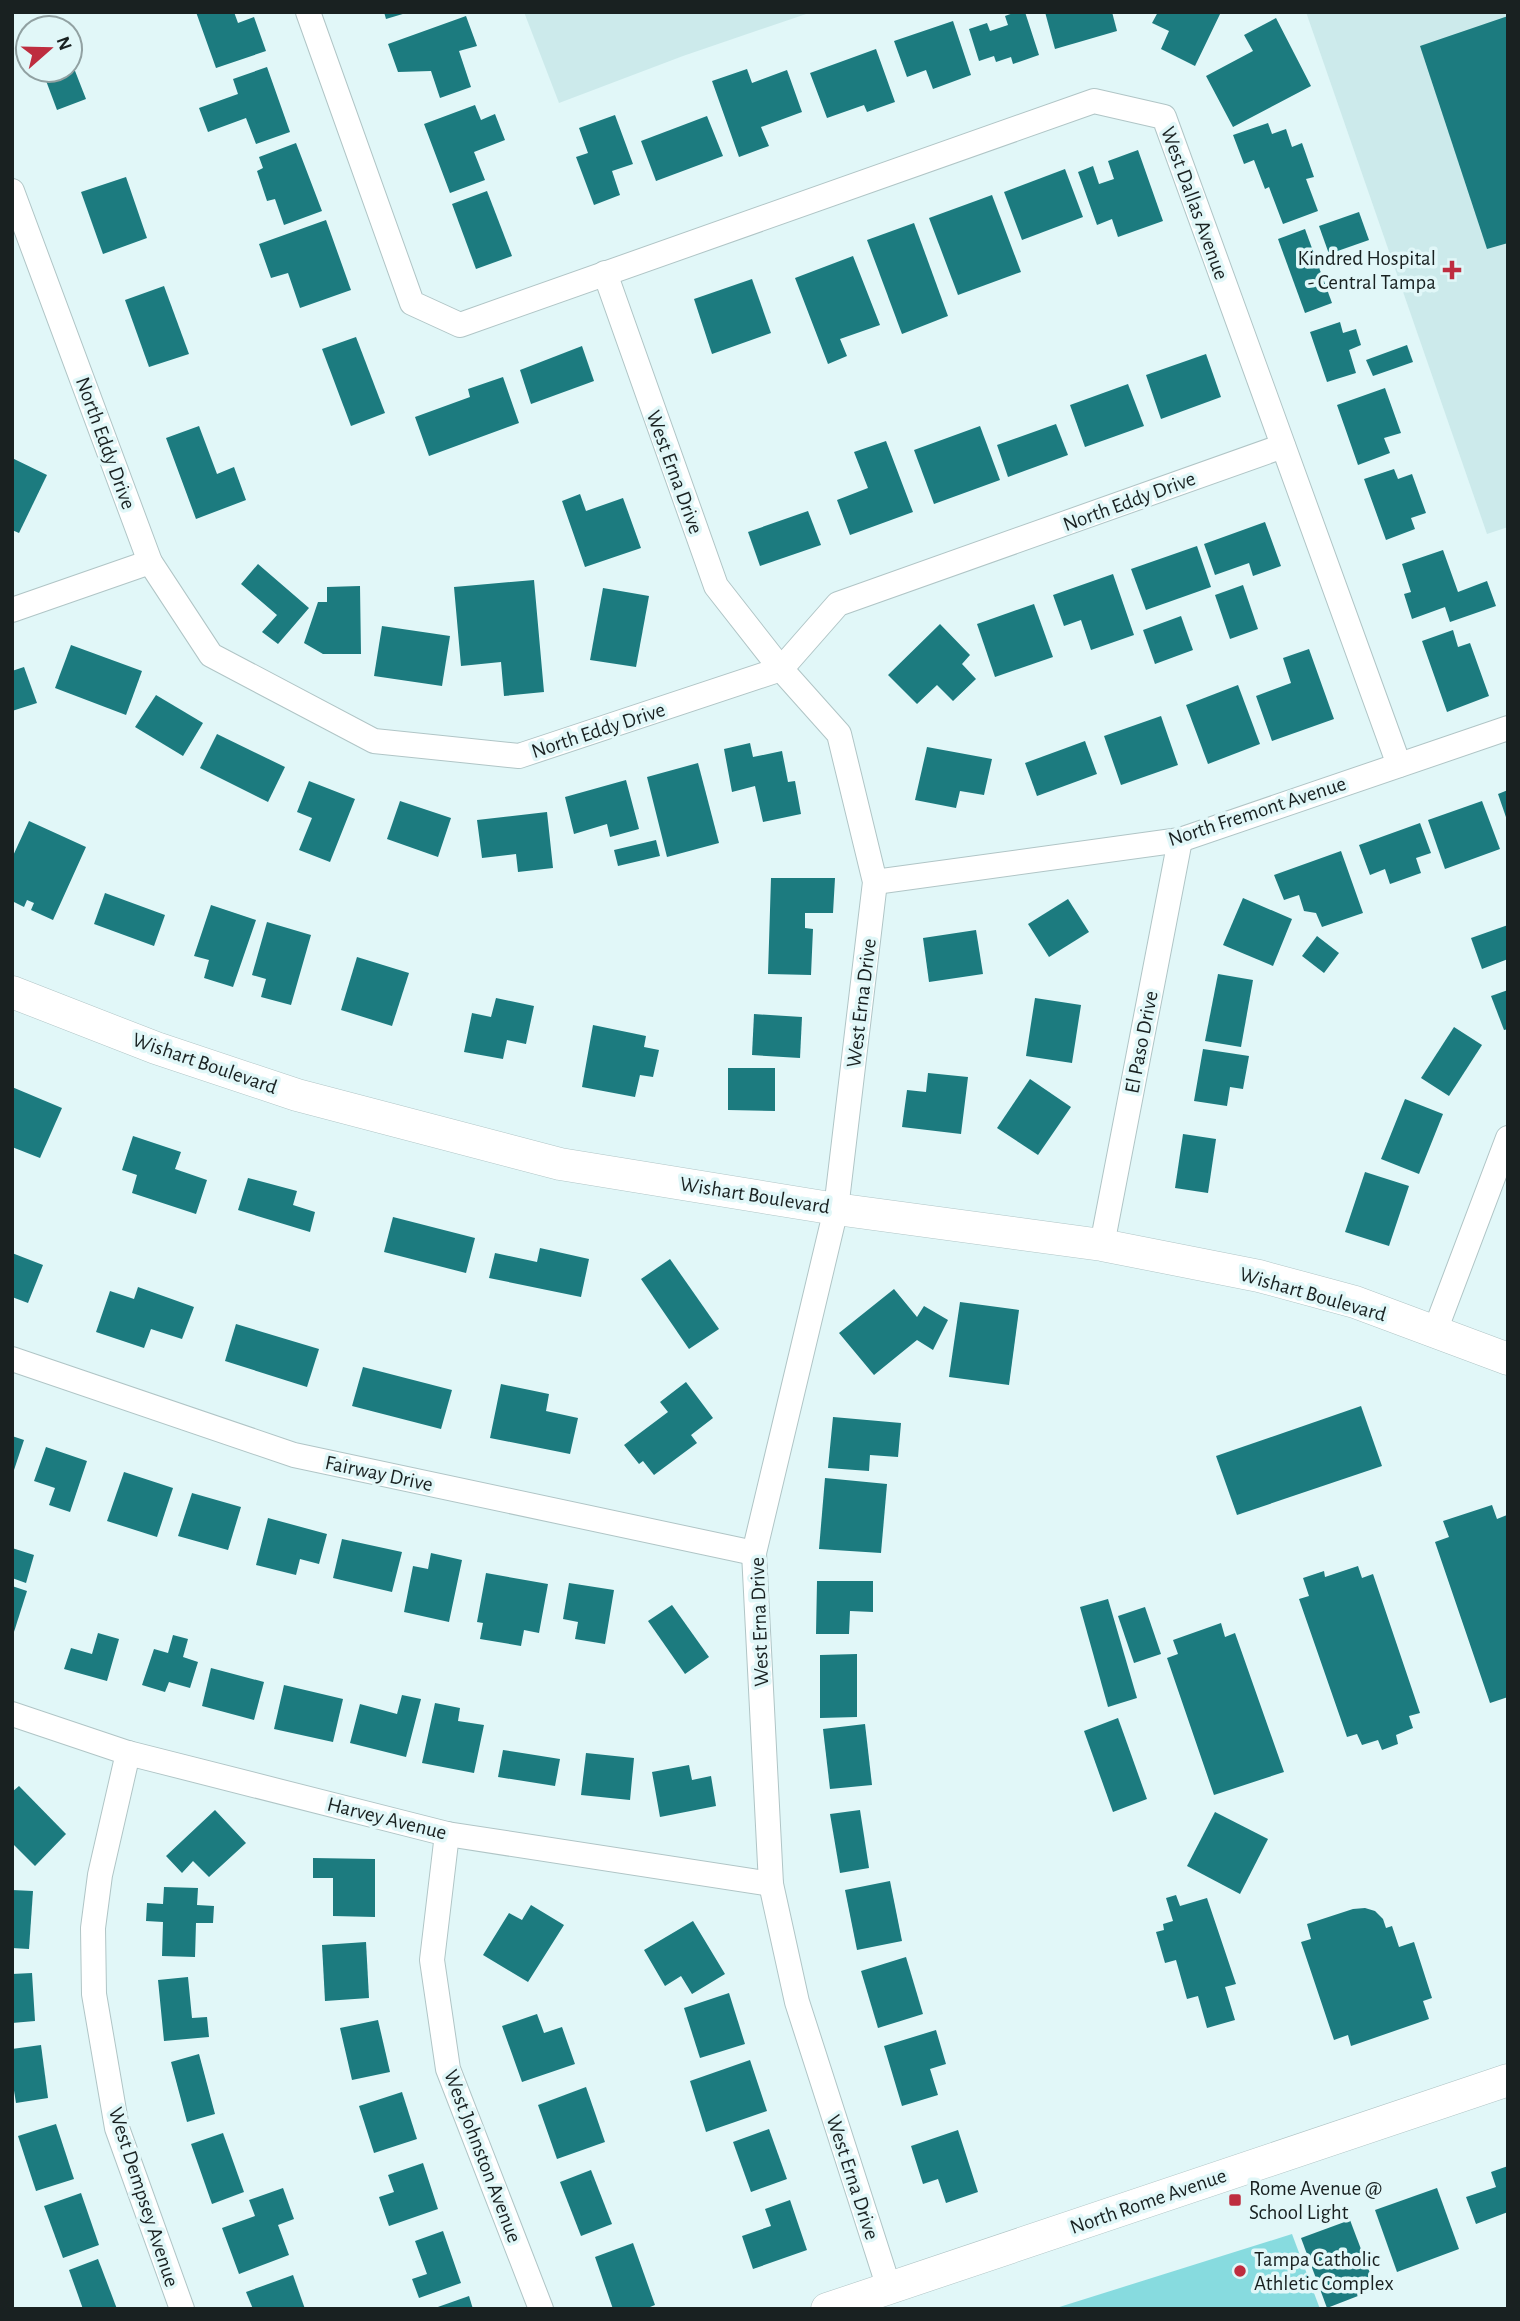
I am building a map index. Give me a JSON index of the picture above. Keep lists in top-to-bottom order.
{
  "streets": {
    "street": [
      "West Dallas Avenue",
      "North Eddy Drive",
      "West Erna Drive",
      "North Fremont Avenue",
      "El Paso Drive",
      "Wishart Boulevard",
      "Fairway Drive",
      "Harvey Avenue",
      "West Johnston Avenue",
      "West Dempsey Avenue",
      "North Rome Avenue"
    ]
  },
  "crossings": [
    ["West Dallas Avenue", "North Eddy Drive"],
    ["West Dallas Avenue", "West Erna Drive"],
    ["West Dallas Avenue", "North Fremont Avenue"],
    ["North Eddy Drive", "West Erna Drive"],
    ["West Erna Drive", "North Fremont Avenue"],
    ["West Erna Drive", "Wishart Boulevard"],
    ["West Erna Drive", "Fairway Drive"],
    ["West Erna Drive", "Harvey Avenue"],
    ["West Erna Drive", "North Rome Avenue"],
    ["North Fremont Avenue", "El Paso Drive"],
    ["El Paso Drive", "Wishart Boulevard"],
    ["Harvey Avenue", "West Johnston Avenue"],
    ["Harvey Avenue", "West Dempsey Avenue"]
  ],
  "places": {
    "health": ["Kindred Hospital - Central Tampa"],
    "transit": ["Rome Avenue @ School Light"],
    "other": ["Tampa Catholic Athletic Complex"]
  },
  "north": "right"
}
